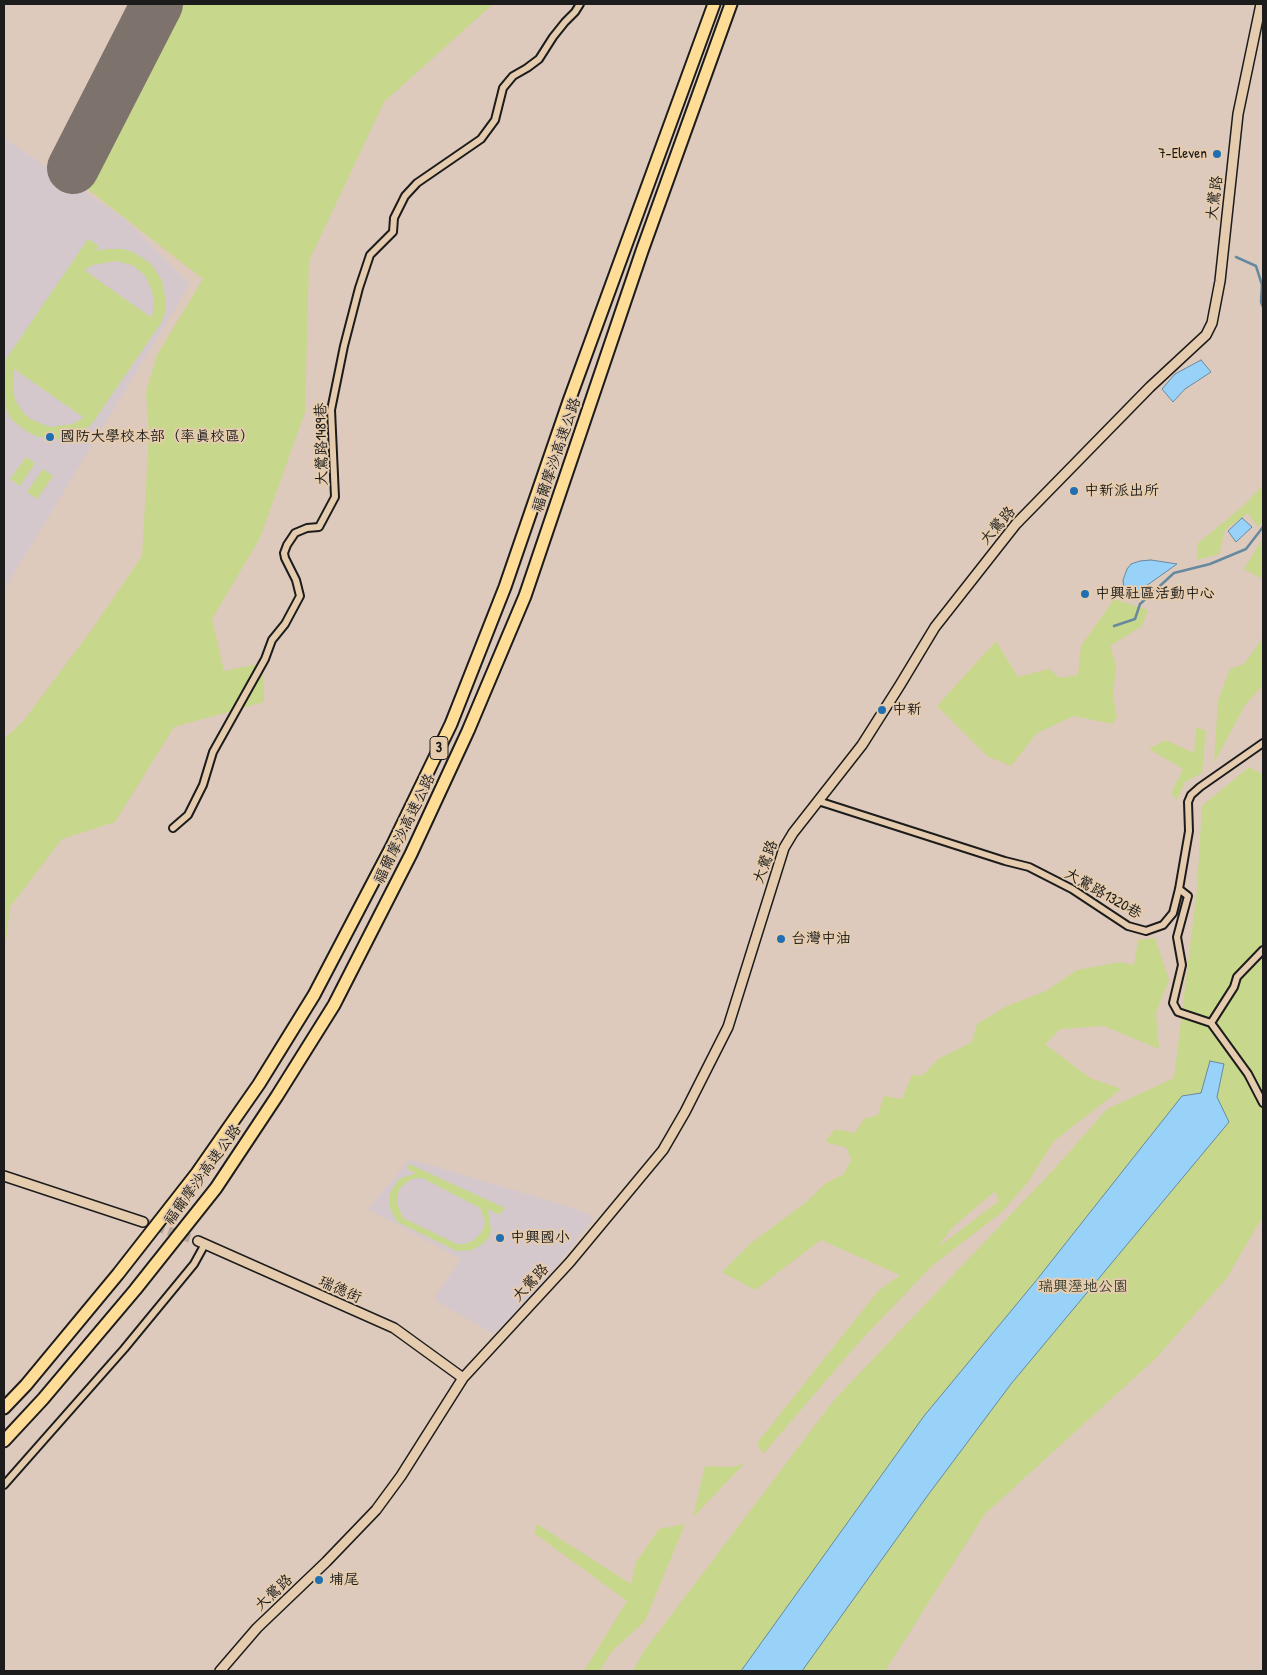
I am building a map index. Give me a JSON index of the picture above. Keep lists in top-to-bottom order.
{
  "streets": {
    "highway": ["福爾摩沙高速公路", "3"],
    "street": [
      "大鶯路",
      "大鶯路1489巷",
      "大鶯路1320巷",
      "瑞德街"
    ]
  },
  "crossings": [
    ["大鶯路", "大鶯路1320巷"],
    ["大鶯路", "瑞德街"]
  ],
  "parks": ["瑞興溼地公園"],
  "places": [
    "7-Eleven",
    "國防大學校本部（率真校區）",
    "中新派出所",
    "中興社區活動中心",
    "中新",
    "台灣中油",
    "中興國小",
    "埔尾"
  ]
}
